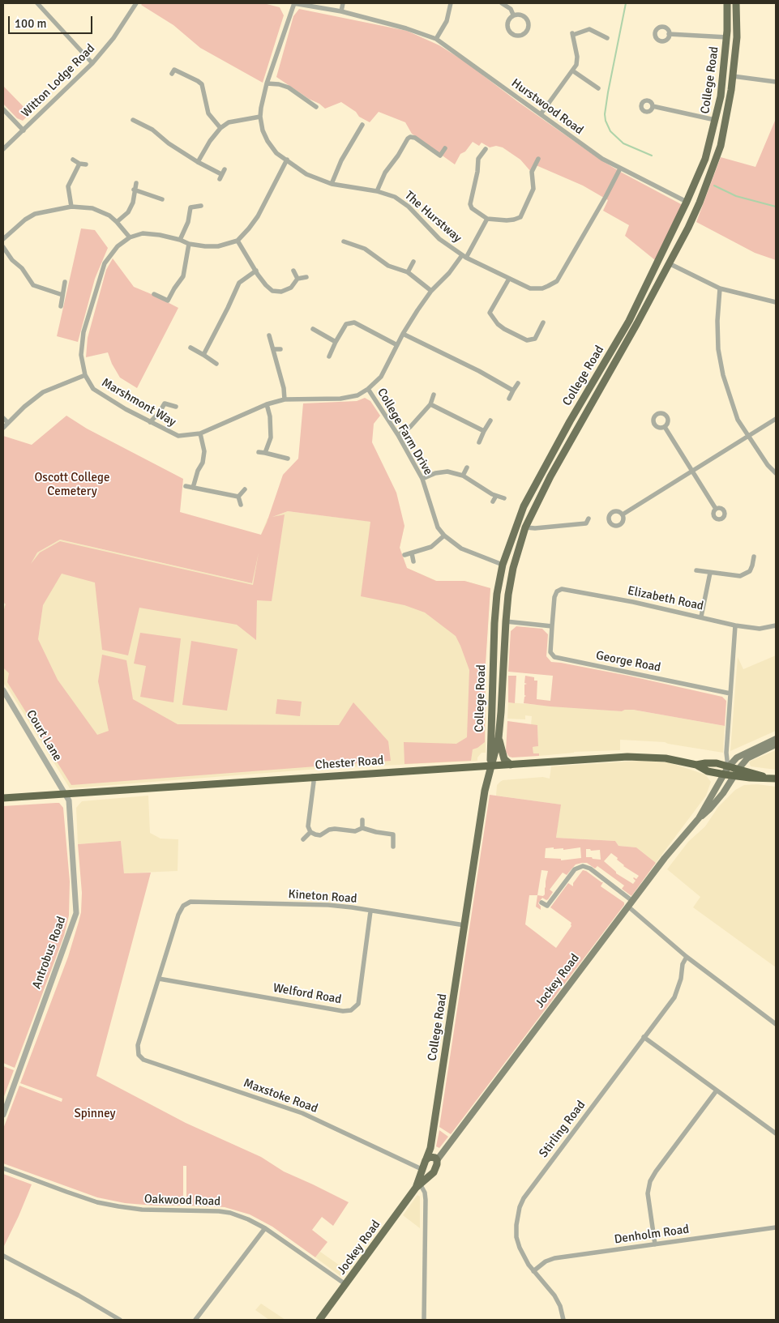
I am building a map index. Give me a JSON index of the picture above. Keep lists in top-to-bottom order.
{
  "streets": {
    "highway": ["Chester Road"],
    "main road": ["College Road", "Jockey Road"],
    "street": [
      "Witton Lodge Road",
      "Hurstwood Road",
      "The Hurstway",
      "Marshmont Way",
      "College Farm Drive",
      "Elizabeth Road",
      "George Road",
      "Court Lane",
      "Kineton Road",
      "Antrobus Road",
      "Welford Road",
      "Maxstoke Road",
      "Stirling Road",
      "Oakwood Road",
      "Denholm Road"
    ]
  },
  "crossings": [
    ["College Road", "Hurstwood Road"],
    ["College Road", "College Farm Drive"],
    ["College Road", "Chester Road"],
    ["College Road", "Kineton Road"],
    ["College Road", "Jockey Road"],
    ["College Road", "Maxstoke Road"],
    ["Hurstwood Road", "The Hurstway"],
    ["Marshmont Way", "College Farm Drive"],
    ["Elizabeth Road", "George Road"],
    ["Court Lane", "Chester Road"],
    ["Court Lane", "Antrobus Road"],
    ["Chester Road", "Antrobus Road"],
    ["Chester Road", "Jockey Road"],
    ["Kineton Road", "Welford Road"],
    ["Kineton Road", "Maxstoke Road"],
    ["Jockey Road", "Maxstoke Road"],
    ["Jockey Road", "Oakwood Road"],
    ["Welford Road", "Maxstoke Road"],
    ["Stirling Road", "Denholm Road"]
  ],
  "parks": ["Oscott College Cemetery", "Spinney"],
  "scale_bar": "100 m"
}
